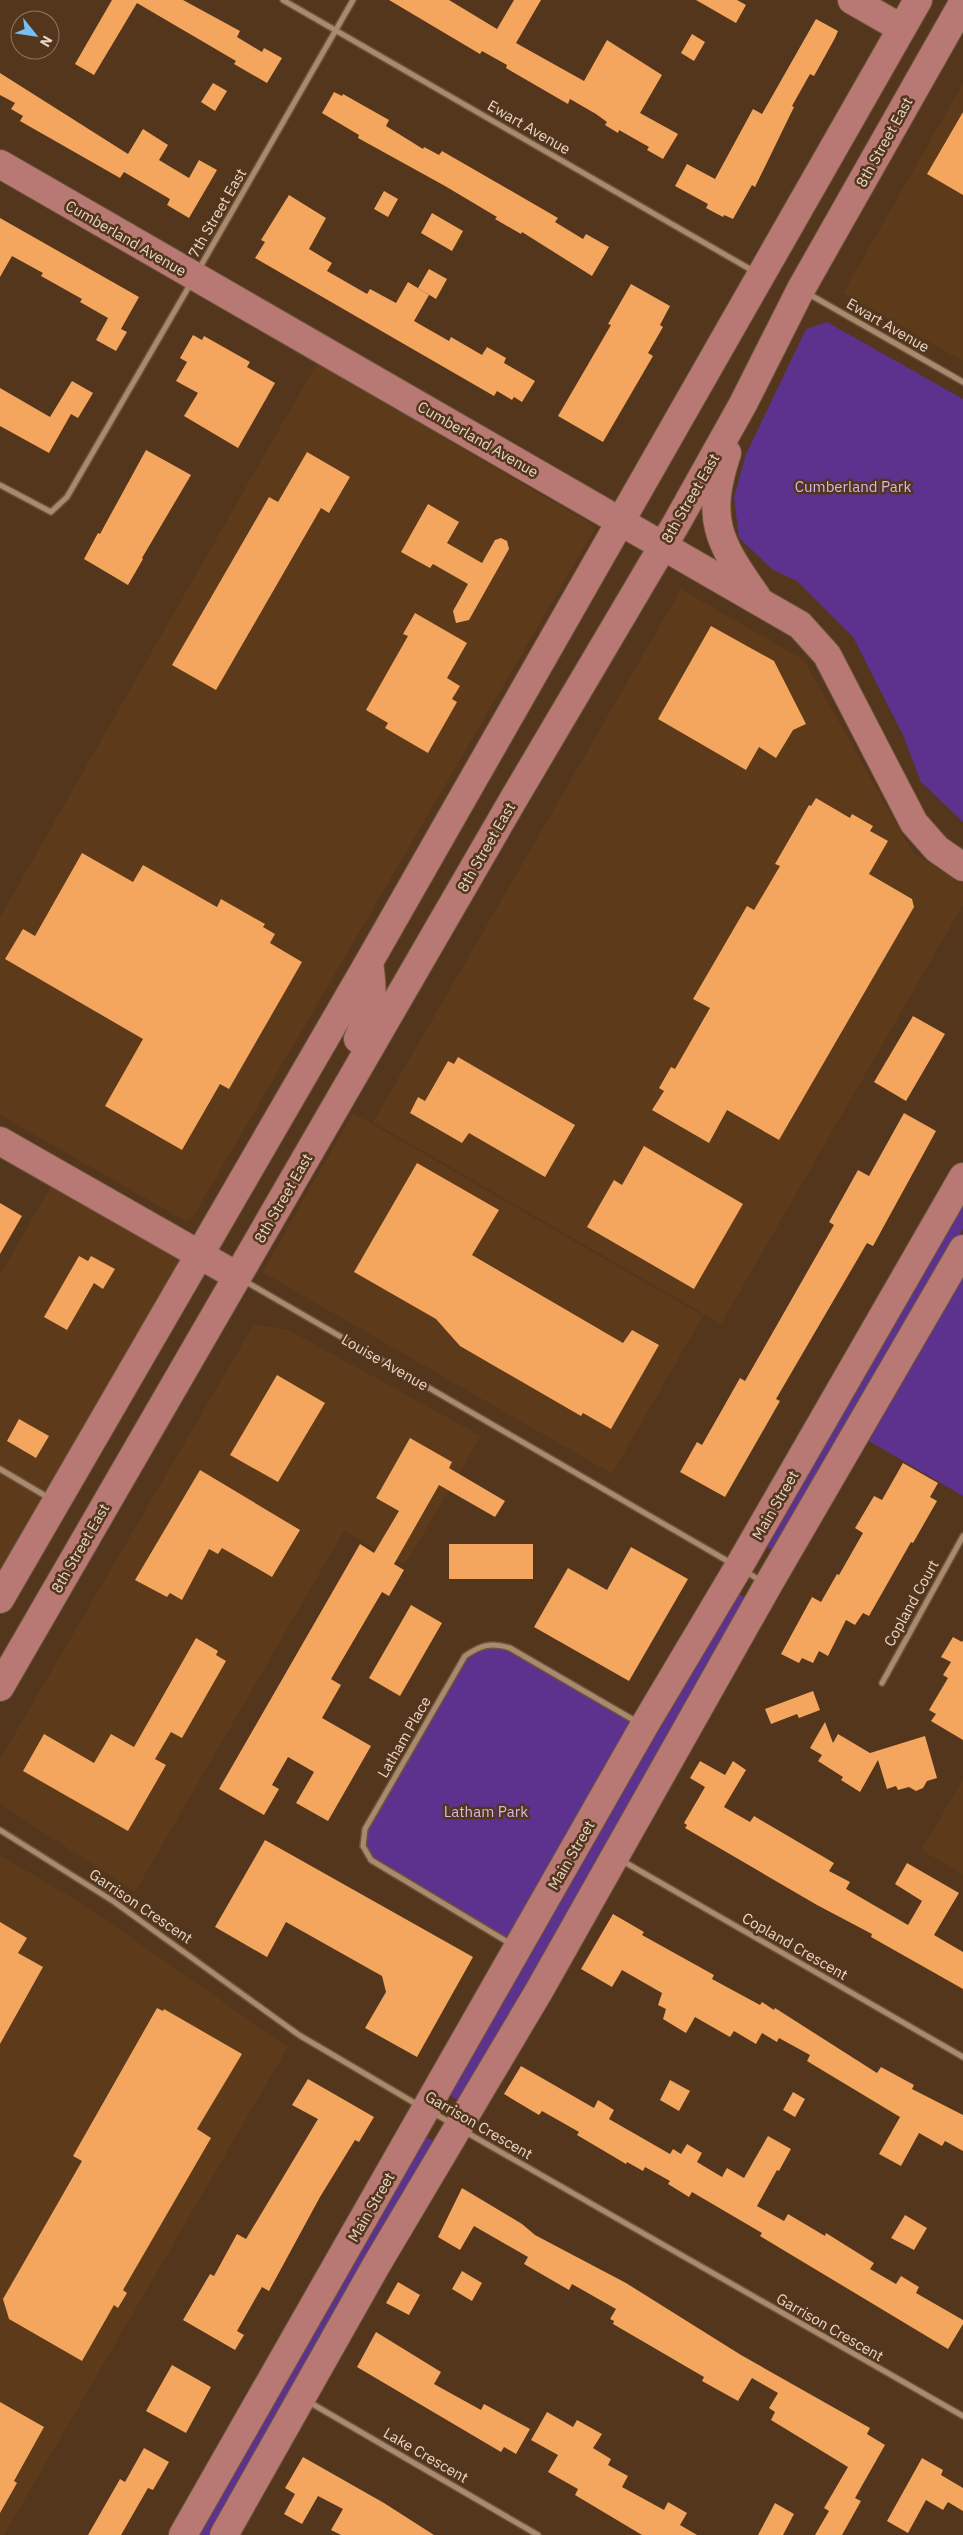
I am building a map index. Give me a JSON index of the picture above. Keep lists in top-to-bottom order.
{
  "streets": {
    "main road": [
      "8th Street East",
      "Cumberland Avenue",
      "Louise Avenue",
      "Main Street"
    ],
    "street": [
      "Ewart Avenue",
      "7th Street East",
      "Copland Court",
      "Latham Place",
      "Garrison Crescent",
      "Copland Crescent",
      "Lake Crescent"
    ]
  },
  "crossings": [
    ["Ewart Avenue", "8th Street East"],
    ["Ewart Avenue", "7th Street East"],
    ["8th Street East", "Cumberland Avenue"],
    ["8th Street East", "Louise Avenue"],
    ["7th Street East", "Cumberland Avenue"],
    ["Louise Avenue", "Main Street"],
    ["Main Street", "Latham Place"],
    ["Main Street", "Garrison Crescent"]
  ],
  "parks": ["Cumberland Park", "Latham Park"],
  "north": "bottom right"
}
